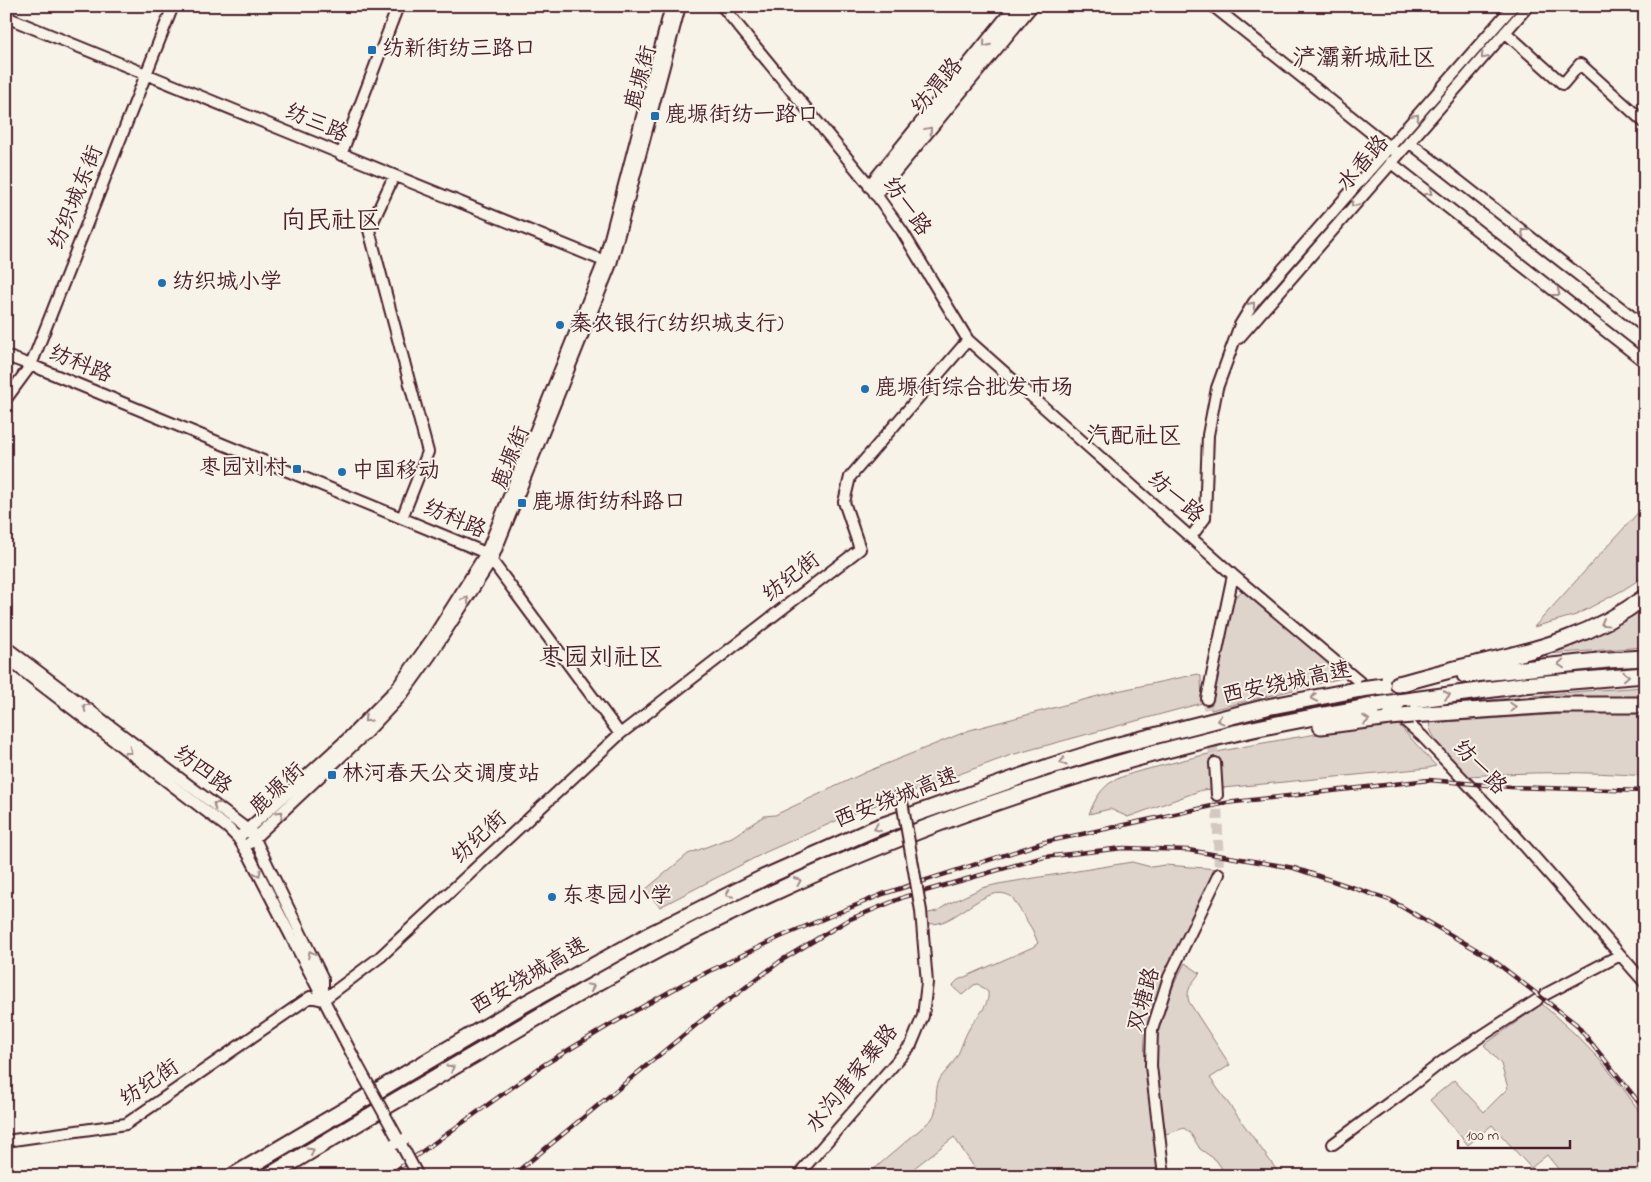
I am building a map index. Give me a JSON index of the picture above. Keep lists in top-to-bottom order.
{
  "streets": {
    "highway": ["西安绕城高速"],
    "main road": ["纺渭路"],
    "street": [
      "鹿塬街",
      "纺三路",
      "水香路",
      "纺织城东街",
      "纺一路",
      "纺科路",
      "纺纪街",
      "纺四路",
      "双塘路",
      "水沟唐家寨路"
    ]
  },
  "crossings": [
    ["鹿塬街", "纺三路"],
    ["鹿塬街", "纺科路"],
    ["鹿塬街", "纺四路"],
    ["纺渭路", "纺一路"],
    ["纺三路", "纺织城东街"],
    ["水香路", "纺一路"],
    ["纺织城东街", "纺科路"],
    ["纺一路", "纺纪街"],
    ["纺科路", "纺纪街"],
    ["纺纪街", "纺四路"]
  ],
  "districts": [
    "浐灞新城社区",
    "向民社区",
    "汽配社区",
    "枣园刘社区"
  ],
  "places": {
    "transit": [
      "纺新街纺三路口",
      "鹿塬街纺一路口",
      "枣园刘村",
      "鹿塬街纺科路口",
      "林河春天公交调度站"
    ],
    "other": [
      "纺织城小学",
      "秦农银行(纺织城支行)",
      "鹿塬街综合批发市场",
      "中国移动",
      "东枣园小学"
    ]
  },
  "scale_bar": "100 m"
}
